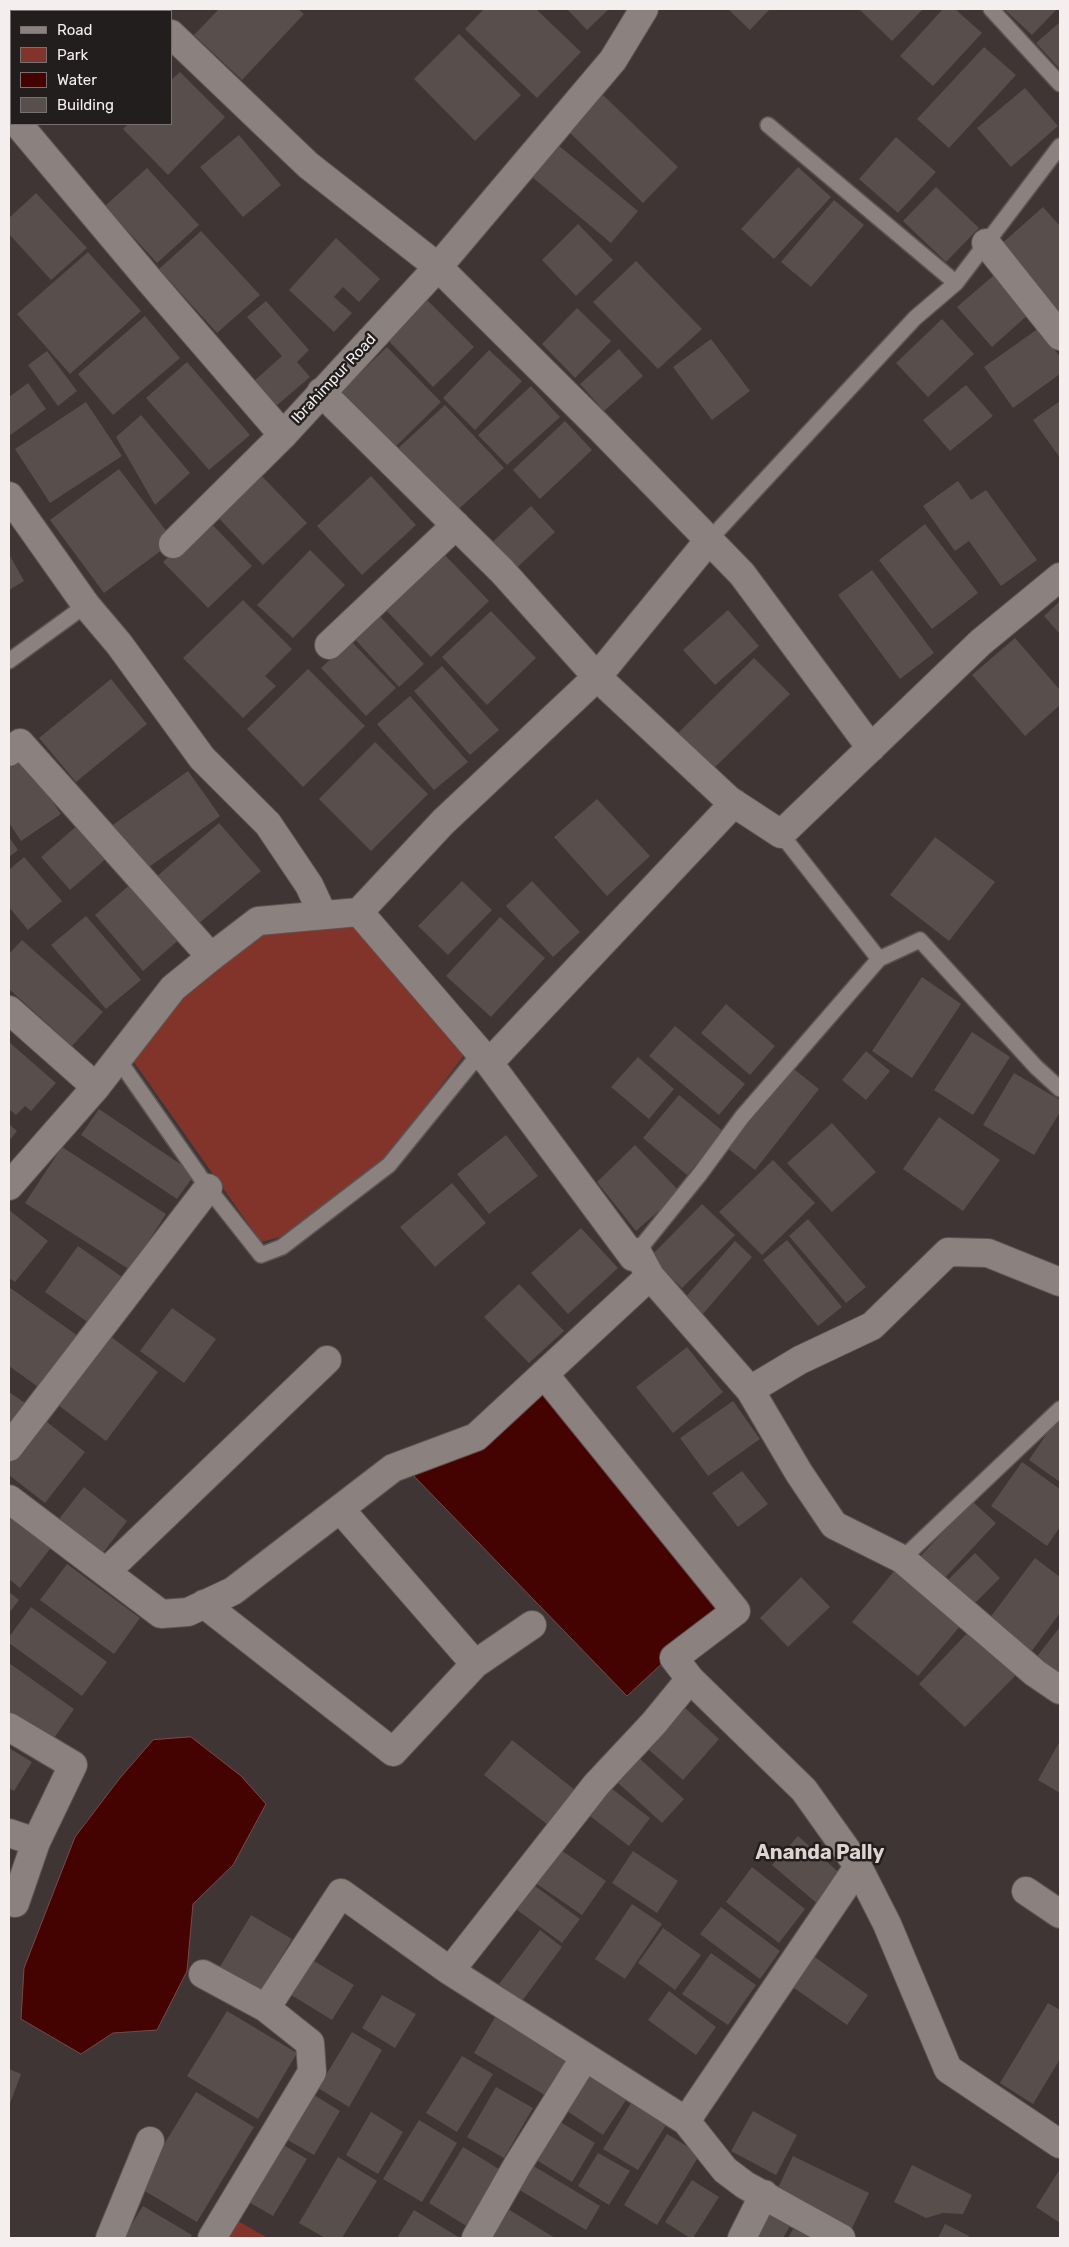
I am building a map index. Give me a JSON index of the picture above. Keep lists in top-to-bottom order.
{
  "streets": {
    "street": ["Ibrahimpur Road"]
  },
  "districts": ["Ananda Pally"],
  "legend": [
    "Road",
    "Park",
    "Water",
    "Building"
  ]
}
